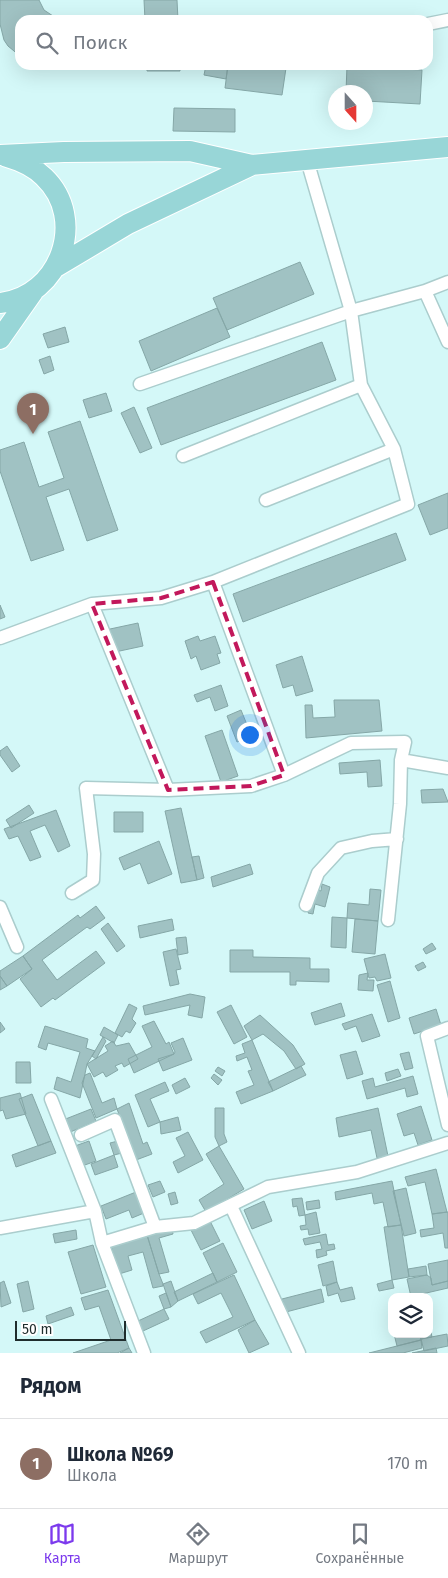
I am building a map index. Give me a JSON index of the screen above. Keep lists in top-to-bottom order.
{
  "scale_bar": "50 m",
  "north": "bottom",
  "page": {
    "search": "Поиск",
    "pins": "1",
    "scale": "50 m",
    "heading": "Рядом",
    "list": [
      {
        "mark": "1",
        "name": "Школа №69",
        "note": "Школа",
        "value": "170 m"
      }
    ],
    "nav": ["Карта", "Маршрут", "Сохранённые"]
  }
}
